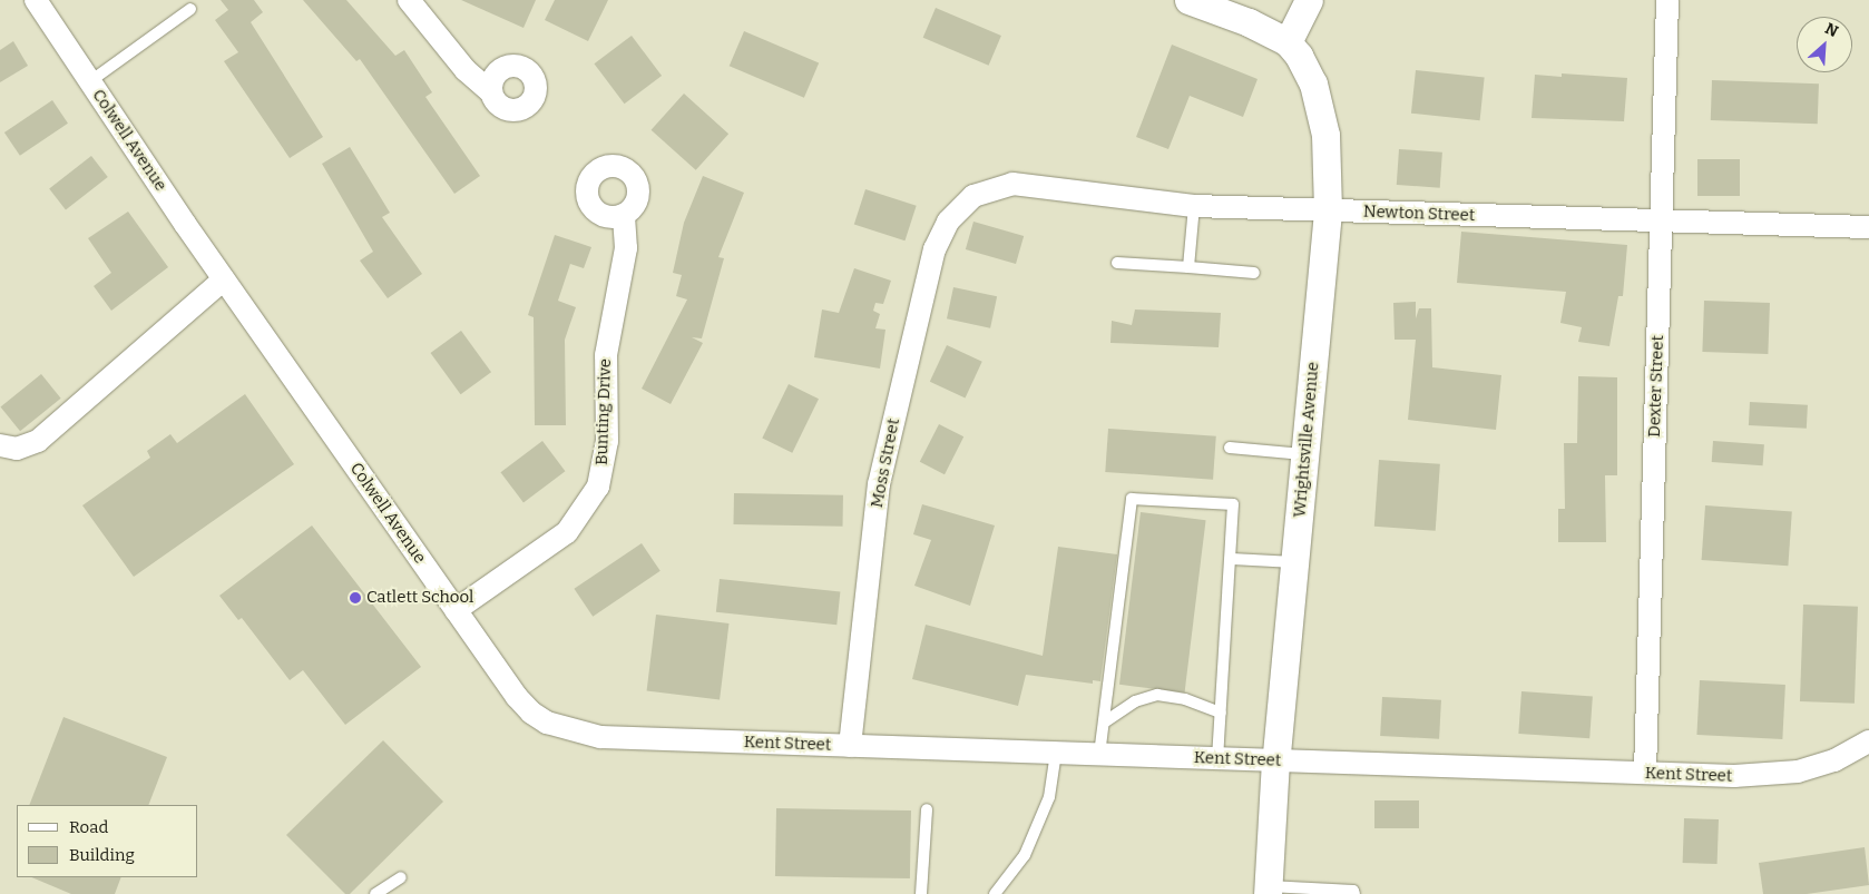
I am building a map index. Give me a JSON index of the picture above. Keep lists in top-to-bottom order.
{
  "streets": {
    "street": [
      "Colwell Avenue",
      "Newton Street",
      "Dexter Street",
      "Bunting Drive",
      "Wrightsville Avenue",
      "Moss Street",
      "Kent Street"
    ]
  },
  "crossings": [
    ["Colwell Avenue", "Bunting Drive"],
    ["Colwell Avenue", "Kent Street"],
    ["Newton Street", "Dexter Street"],
    ["Newton Street", "Wrightsville Avenue"],
    ["Newton Street", "Moss Street"],
    ["Dexter Street", "Kent Street"],
    ["Wrightsville Avenue", "Kent Street"],
    ["Moss Street", "Kent Street"]
  ],
  "places": ["Catlett School"],
  "legend": ["Road", "Building"],
  "north": "top right"
}
